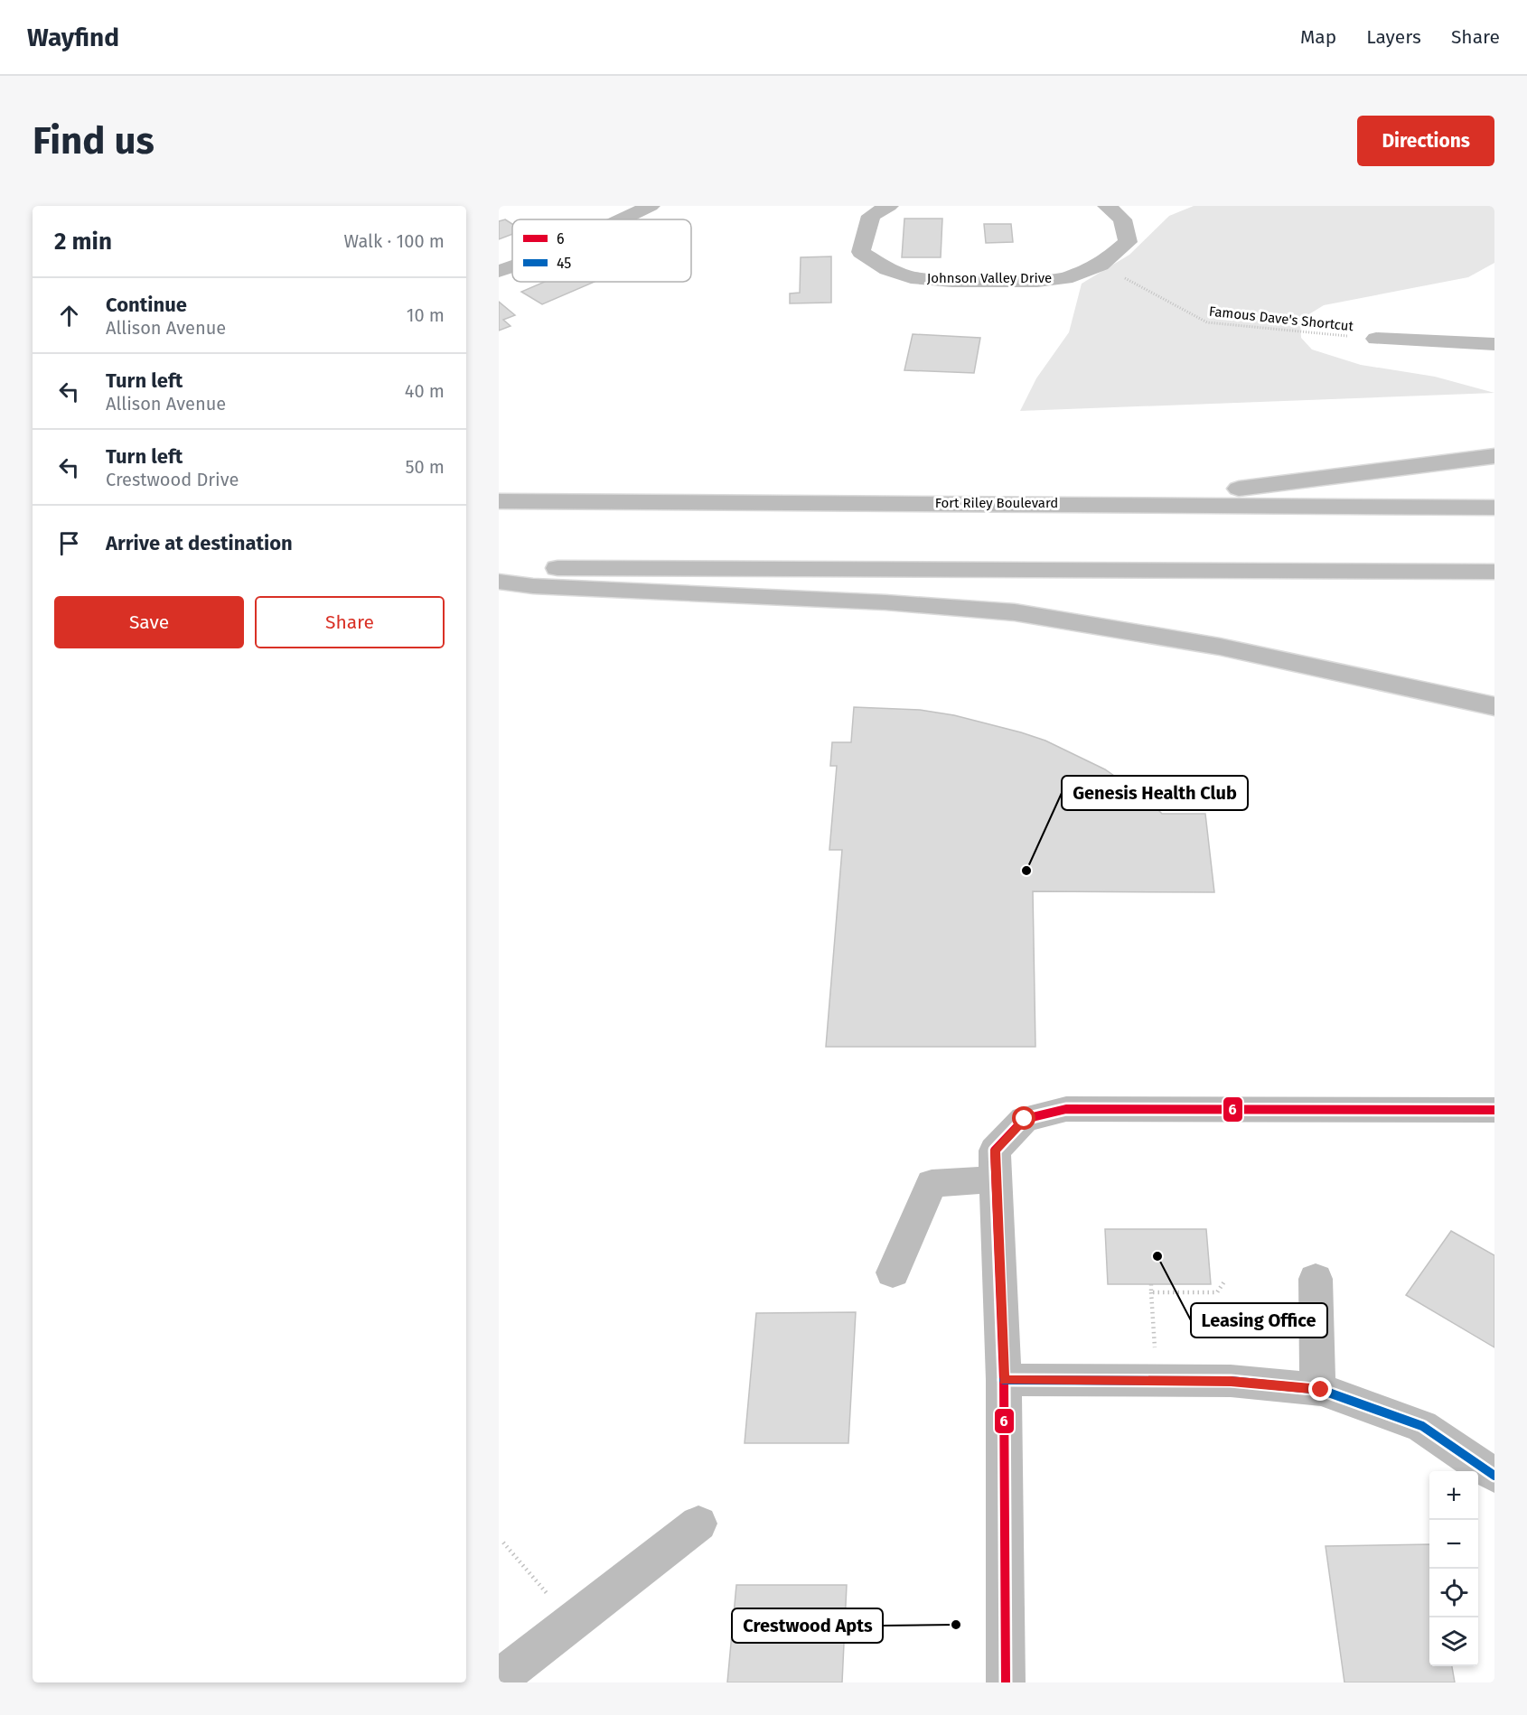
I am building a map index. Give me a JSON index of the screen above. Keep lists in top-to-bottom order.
{
  "streets": {
    "main road": ["Johnson Valley Drive", "Fort Riley Boulevard"],
    "path": ["Famous Dave's Shortcut"]
  },
  "crossings": [
    ["Johnson Valley Drive", "Famous Dave's Shortcut"]
  ],
  "places": ["Genesis Health Club", "Leasing Office", "Crestwood Apts"],
  "lines": ["transit line 6", "transit line 45"],
  "legend": ["6", "45"],
  "page": {
    "header": "Wayfind",
    "nav": ["Map", "Layers", "Share"],
    "buttons": [
      "Directions",
      ["Save", "Share"]
    ],
    "title": "Find us",
    "heading": ["2 min", "Walk · 100 m"],
    "list": [
      ["Continue", "Allison Avenue", "10 m"],
      ["Turn left", "Allison Avenue", "40 m"],
      ["Turn left", "Crestwood Drive", "50 m"],
      "Arrive at destination"
    ],
    "map_buttons": ["+", "−"]
  }
}
